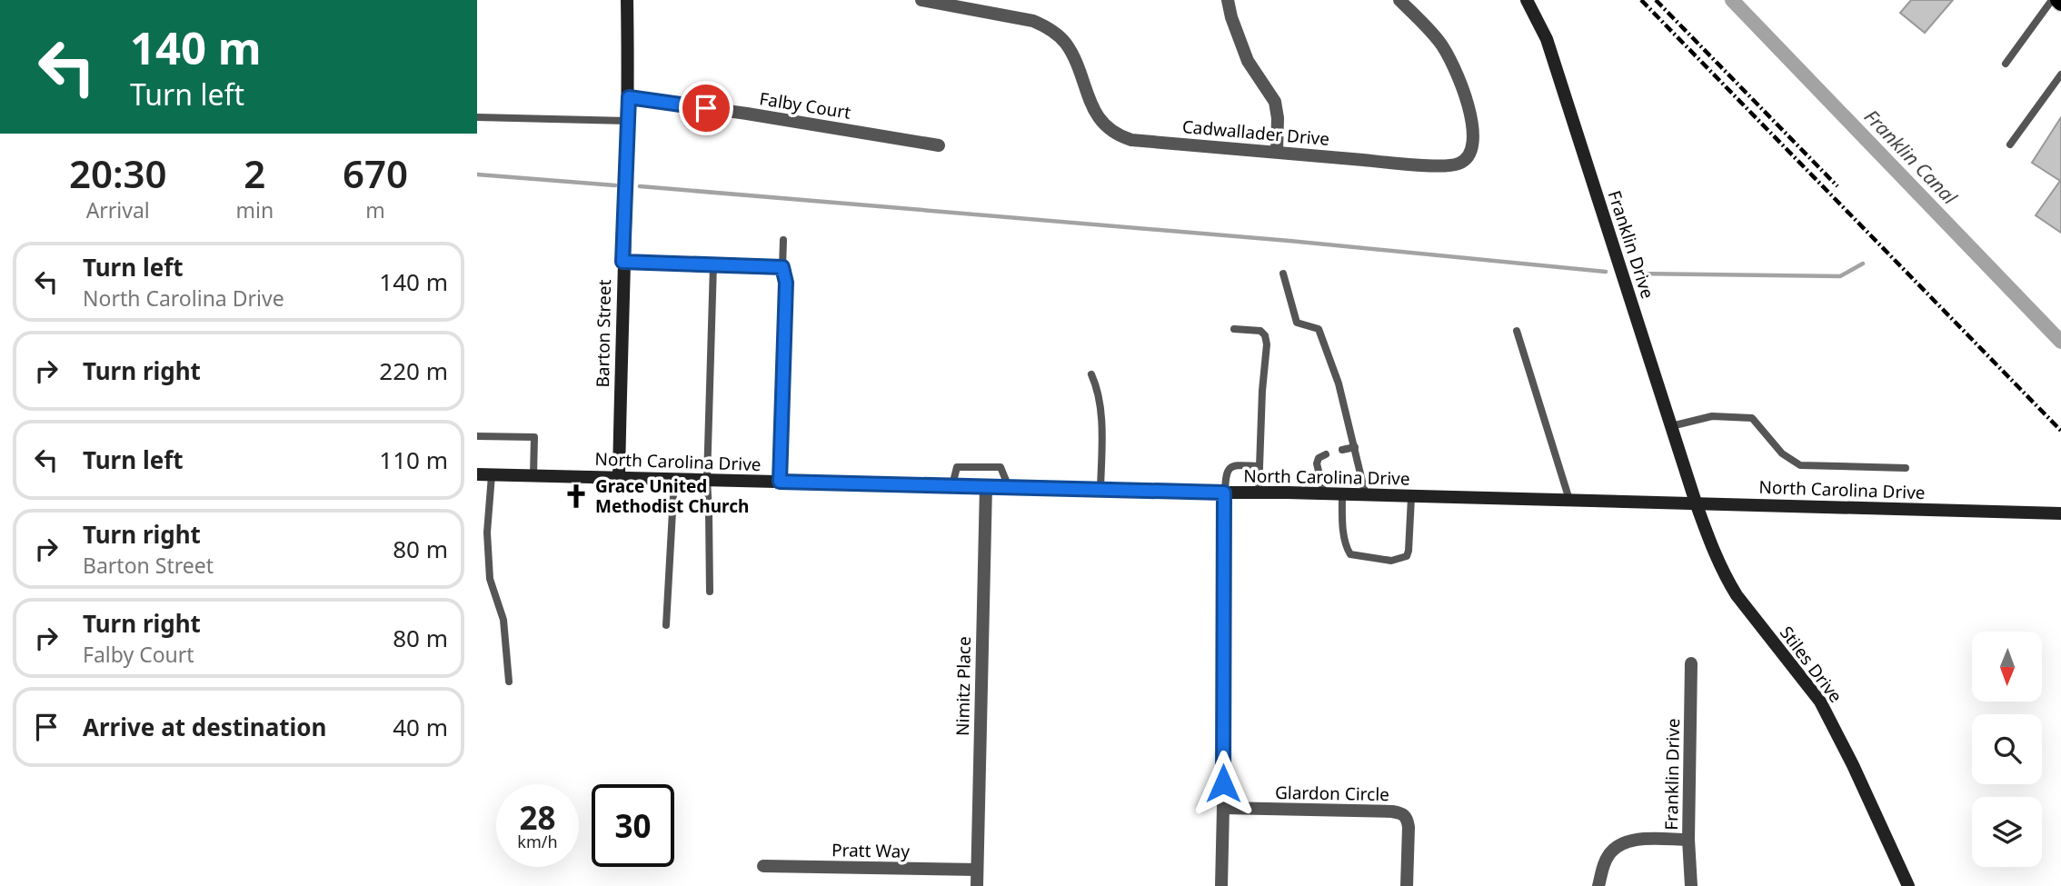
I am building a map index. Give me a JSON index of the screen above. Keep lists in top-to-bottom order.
{
  "streets": {
    "main road": [
      "Franklin Drive",
      "Barton Street",
      "North Carolina Drive",
      "Stiles Drive"
    ],
    "street": [
      "Falby Court",
      "Cadwallader Drive",
      "Nimitz Place",
      "Glardon Circle",
      "Pratt Way"
    ]
  },
  "crossings": [
    ["Falby Court", "Barton Street"],
    ["Franklin Drive", "North Carolina Drive"],
    ["Franklin Drive", "Stiles Drive"],
    ["Barton Street", "North Carolina Drive"],
    ["North Carolina Drive", "Stiles Drive"],
    ["North Carolina Drive", "Nimitz Place"],
    ["Nimitz Place", "Pratt Way"]
  ],
  "water": ["Franklin Canal"],
  "places": {
    "church": ["Grace United Methodist Church"]
  },
  "north": "bottom",
  "page": {
    "turn": ["140 m", "Turn left"],
    "eta": [
      "20:30",
      "Arrival",
      "2",
      "min",
      "670",
      "m"
    ],
    "list": [
      {
        "name": "Turn left",
        "note": "North Carolina Drive",
        "value": "140 m"
      },
      {
        "name": "Turn right",
        "value": "220 m"
      },
      {
        "name": "Turn left",
        "value": "110 m"
      },
      {
        "name": "Turn right",
        "note": "Barton Street",
        "value": "80 m"
      },
      {
        "name": "Turn right",
        "note": "Falby Court",
        "value": "80 m"
      },
      {
        "name": "Arrive at destination",
        "value": "40 m"
      }
    ],
    "speed": "28 km/h",
    "limit": "30"
  }
}
